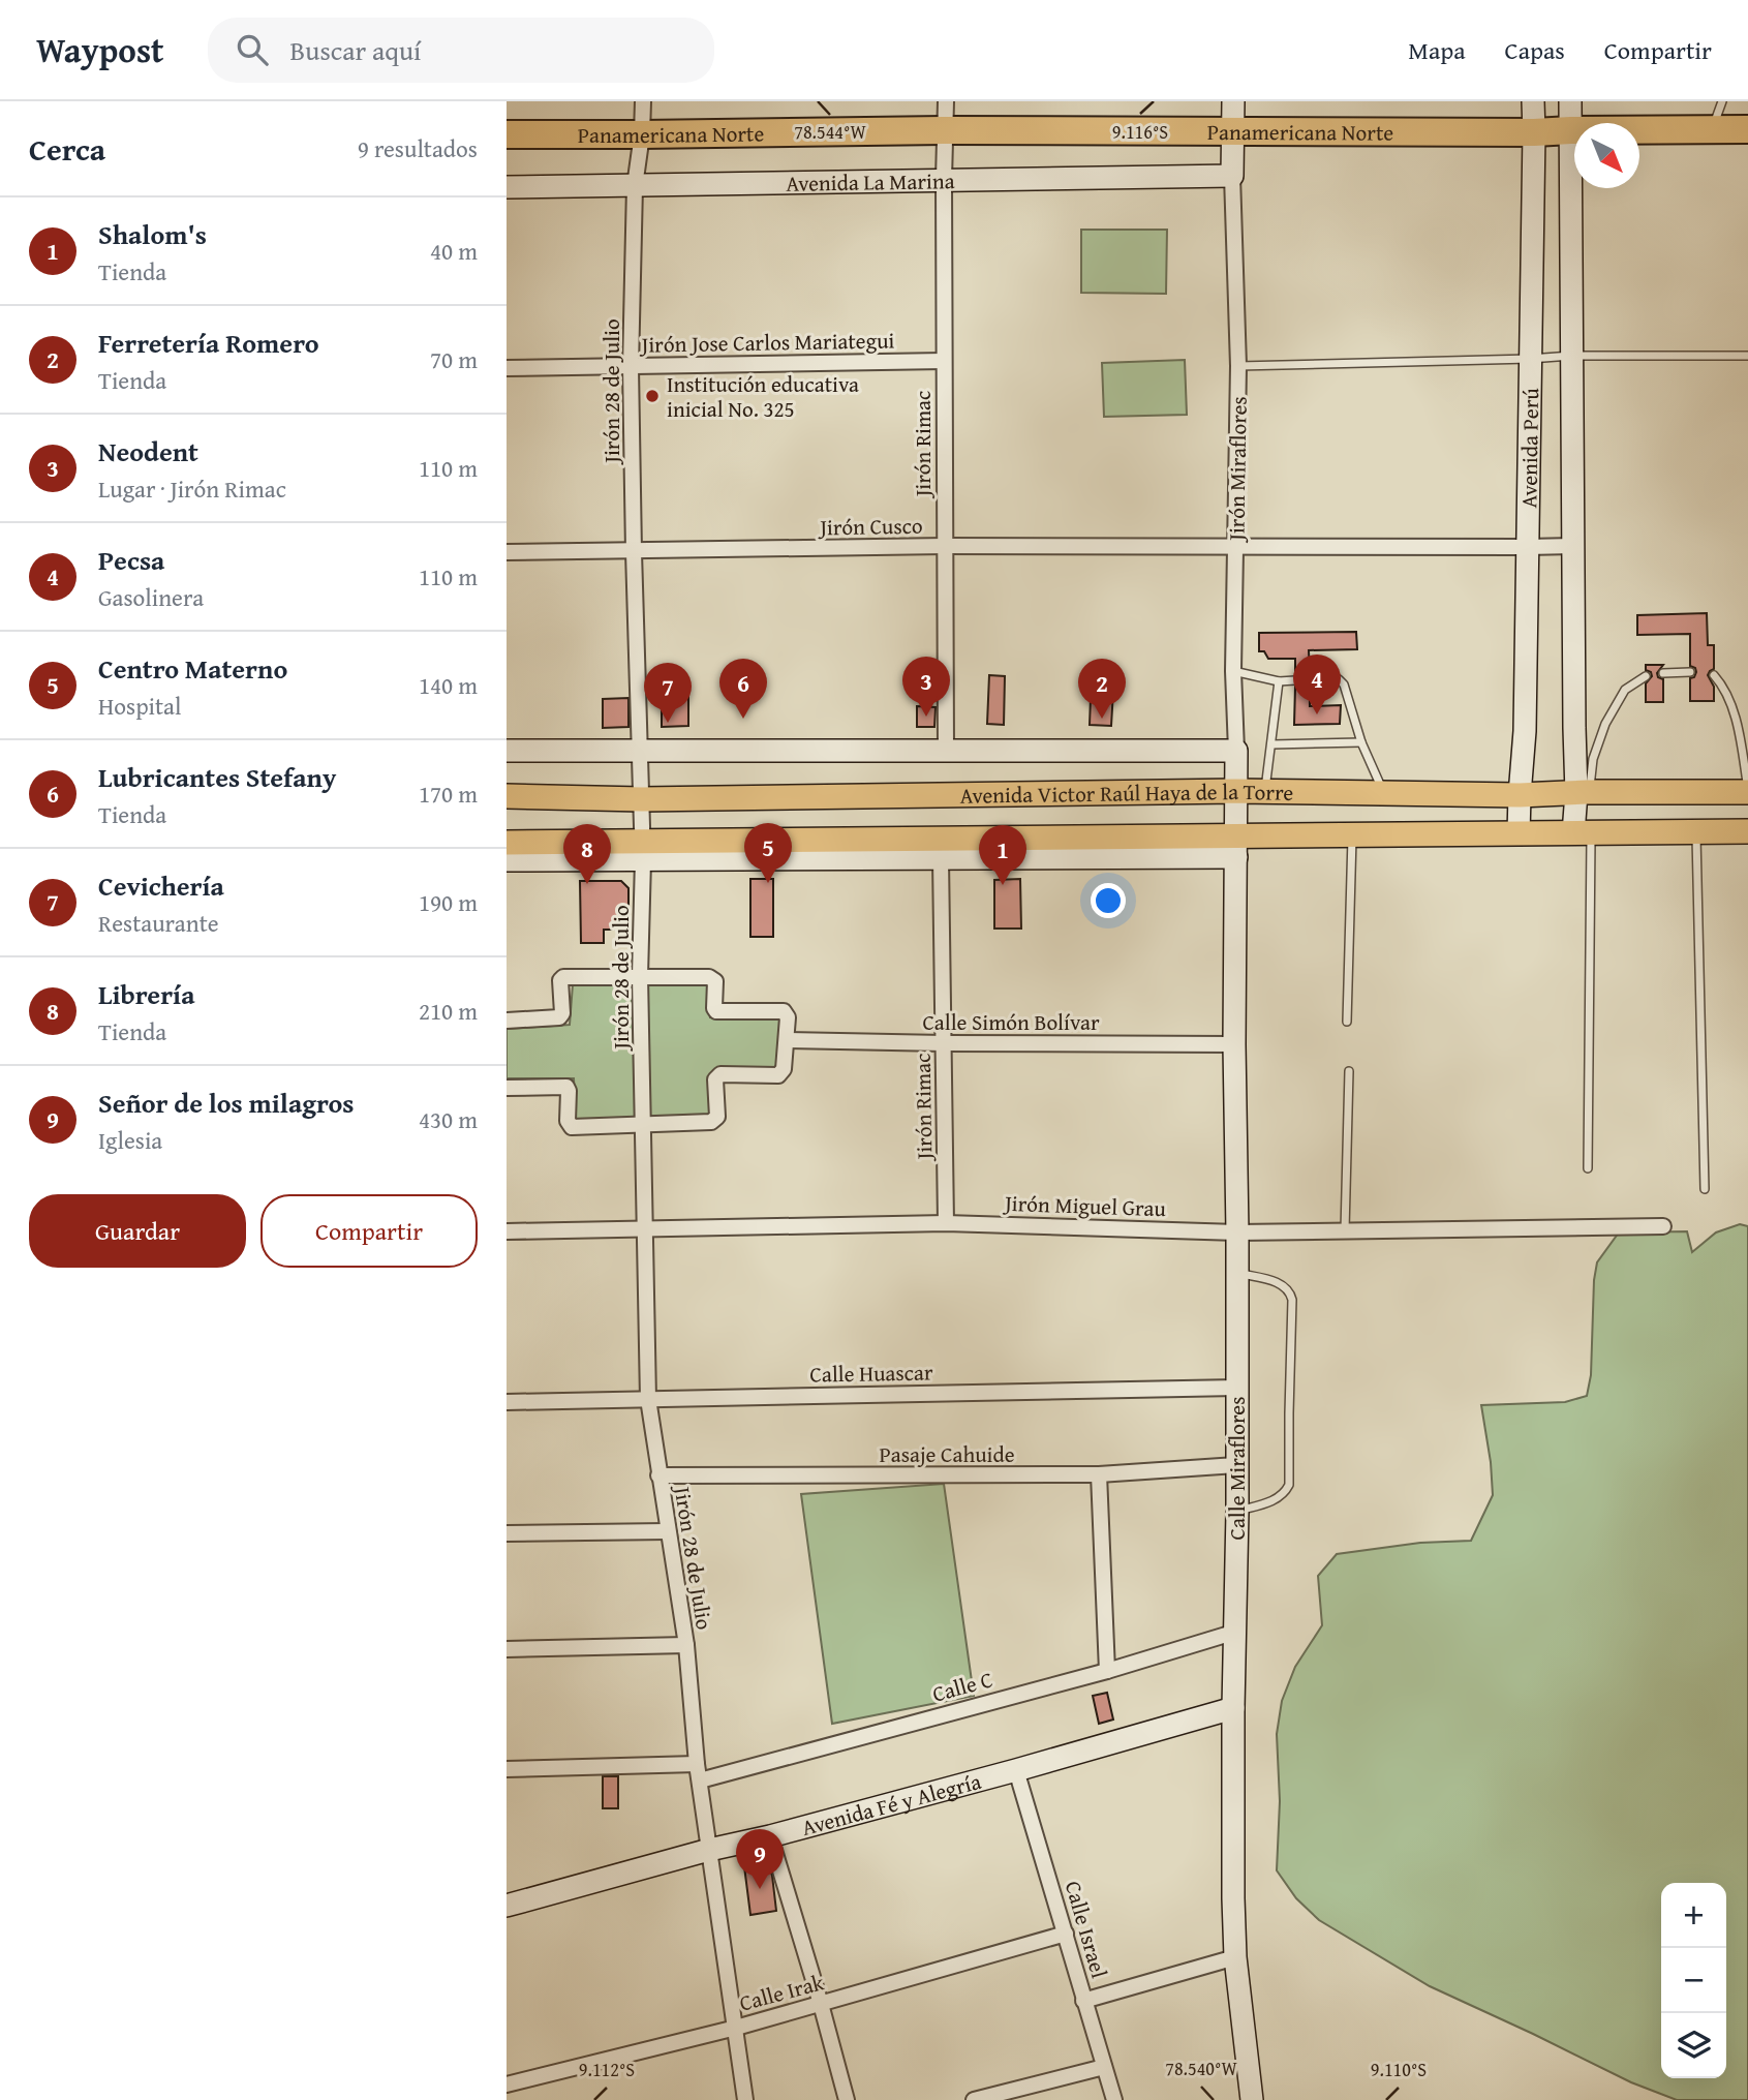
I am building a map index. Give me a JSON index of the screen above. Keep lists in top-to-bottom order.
{
  "streets": {
    "highway": ["Panamericana Norte"],
    "main road": [
      "Avenida La Marina",
      "Avenida Perú",
      "Jirón Miraflores",
      "Avenida Victor Raúl Haya de la Torre",
      "Calle Miraflores",
      "Avenida Fé y Alegría"
    ],
    "street": [
      "Jirón Jose Carlos Mariategui",
      "Jirón 28 de Julio",
      "Jirón Rimac",
      "Jirón Cusco",
      "Calle Simón Bolívar",
      "Jirón Miguel Grau",
      "Calle Huascar",
      "Pasaje Cahuide",
      "Calle C",
      "Calle Israel",
      "Calle Irak"
    ]
  },
  "crossings": [
    ["Panamericana Norte", "Jirón 28 de Julio"],
    ["Panamericana Norte", "Jirón Rimac"],
    ["Panamericana Norte", "Avenida Perú"],
    ["Panamericana Norte", "Jirón Miraflores"],
    ["Avenida La Marina", "Jirón 28 de Julio"],
    ["Avenida La Marina", "Jirón Rimac"],
    ["Avenida La Marina", "Jirón Miraflores"],
    ["Jirón Jose Carlos Mariategui", "Jirón 28 de Julio"],
    ["Jirón Jose Carlos Mariategui", "Jirón Rimac"],
    ["Jirón 28 de Julio", "Jirón Cusco"],
    ["Jirón 28 de Julio", "Avenida Victor Raúl Haya de la Torre"],
    ["Jirón 28 de Julio", "Jirón Miguel Grau"],
    ["Jirón 28 de Julio", "Calle Huascar"],
    ["Jirón 28 de Julio", "Pasaje Cahuide"],
    ["Jirón 28 de Julio", "Calle C"],
    ["Jirón 28 de Julio", "Avenida Fé y Alegría"],
    ["Jirón 28 de Julio", "Calle Irak"],
    ["Jirón Rimac", "Jirón Cusco"],
    ["Jirón Rimac", "Calle Simón Bolívar"],
    ["Jirón Rimac", "Jirón Miguel Grau"],
    ["Avenida Perú", "Jirón Cusco"],
    ["Avenida Perú", "Avenida Victor Raúl Haya de la Torre"],
    ["Jirón Miraflores", "Jirón Cusco"],
    ["Jirón Miraflores", "Avenida Victor Raúl Haya de la Torre"],
    ["Jirón Miraflores", "Calle Miraflores"],
    ["Avenida Victor Raúl Haya de la Torre", "Calle Miraflores"],
    ["Calle Simón Bolívar", "Calle Miraflores"],
    ["Jirón Miguel Grau", "Calle Miraflores"],
    ["Calle Huascar", "Calle Miraflores"],
    ["Pasaje Cahuide", "Calle Miraflores"],
    ["Calle Miraflores", "Calle C"],
    ["Calle Miraflores", "Avenida Fé y Alegría"],
    ["Avenida Fé y Alegría", "Calle Israel"],
    ["Calle Israel", "Calle Irak"]
  ],
  "places": ["Institución educativa inicial No. 325"],
  "north": "bottom right",
  "page": {
    "header": "Waypost",
    "search": "Buscar aquí",
    "nav": ["Mapa", "Capas", "Compartir"],
    "heading": ["Cerca", "9 resultados"],
    "list": [
      {
        "mark": "1",
        "name": "Shalom's",
        "note": "Tienda",
        "value": "40 m"
      },
      {
        "mark": "2",
        "name": "Ferretería Romero",
        "note": "Tienda",
        "value": "70 m"
      },
      {
        "mark": "3",
        "name": "Neodent",
        "note": "Lugar · Jirón Rimac",
        "value": "110 m"
      },
      {
        "mark": "4",
        "name": "Pecsa",
        "note": "Gasolinera",
        "value": "110 m"
      },
      {
        "mark": "5",
        "name": "Centro Materno",
        "note": "Hospital",
        "value": "140 m"
      },
      {
        "mark": "6",
        "name": "Lubricantes Stefany",
        "note": "Tienda",
        "value": "170 m"
      },
      {
        "mark": "7",
        "name": "Cevichería",
        "note": "Restaurante",
        "value": "190 m"
      },
      {
        "mark": "8",
        "name": "Librería",
        "note": "Tienda",
        "value": "210 m"
      },
      {
        "mark": "9",
        "name": "Señor de los milagros",
        "note": "Iglesia",
        "value": "430 m"
      }
    ],
    "pins": [
      "4",
      "3",
      "2",
      "6",
      "7",
      "5",
      "8",
      "1",
      "9"
    ],
    "buttons": ["Guardar", "Compartir"],
    "map_buttons": ["+", "−"]
  },
  "coordinates": [
    "9.116°S",
    "78.544°W",
    "78.540°W",
    "9.112°S",
    "9.110°S"
  ]
}
